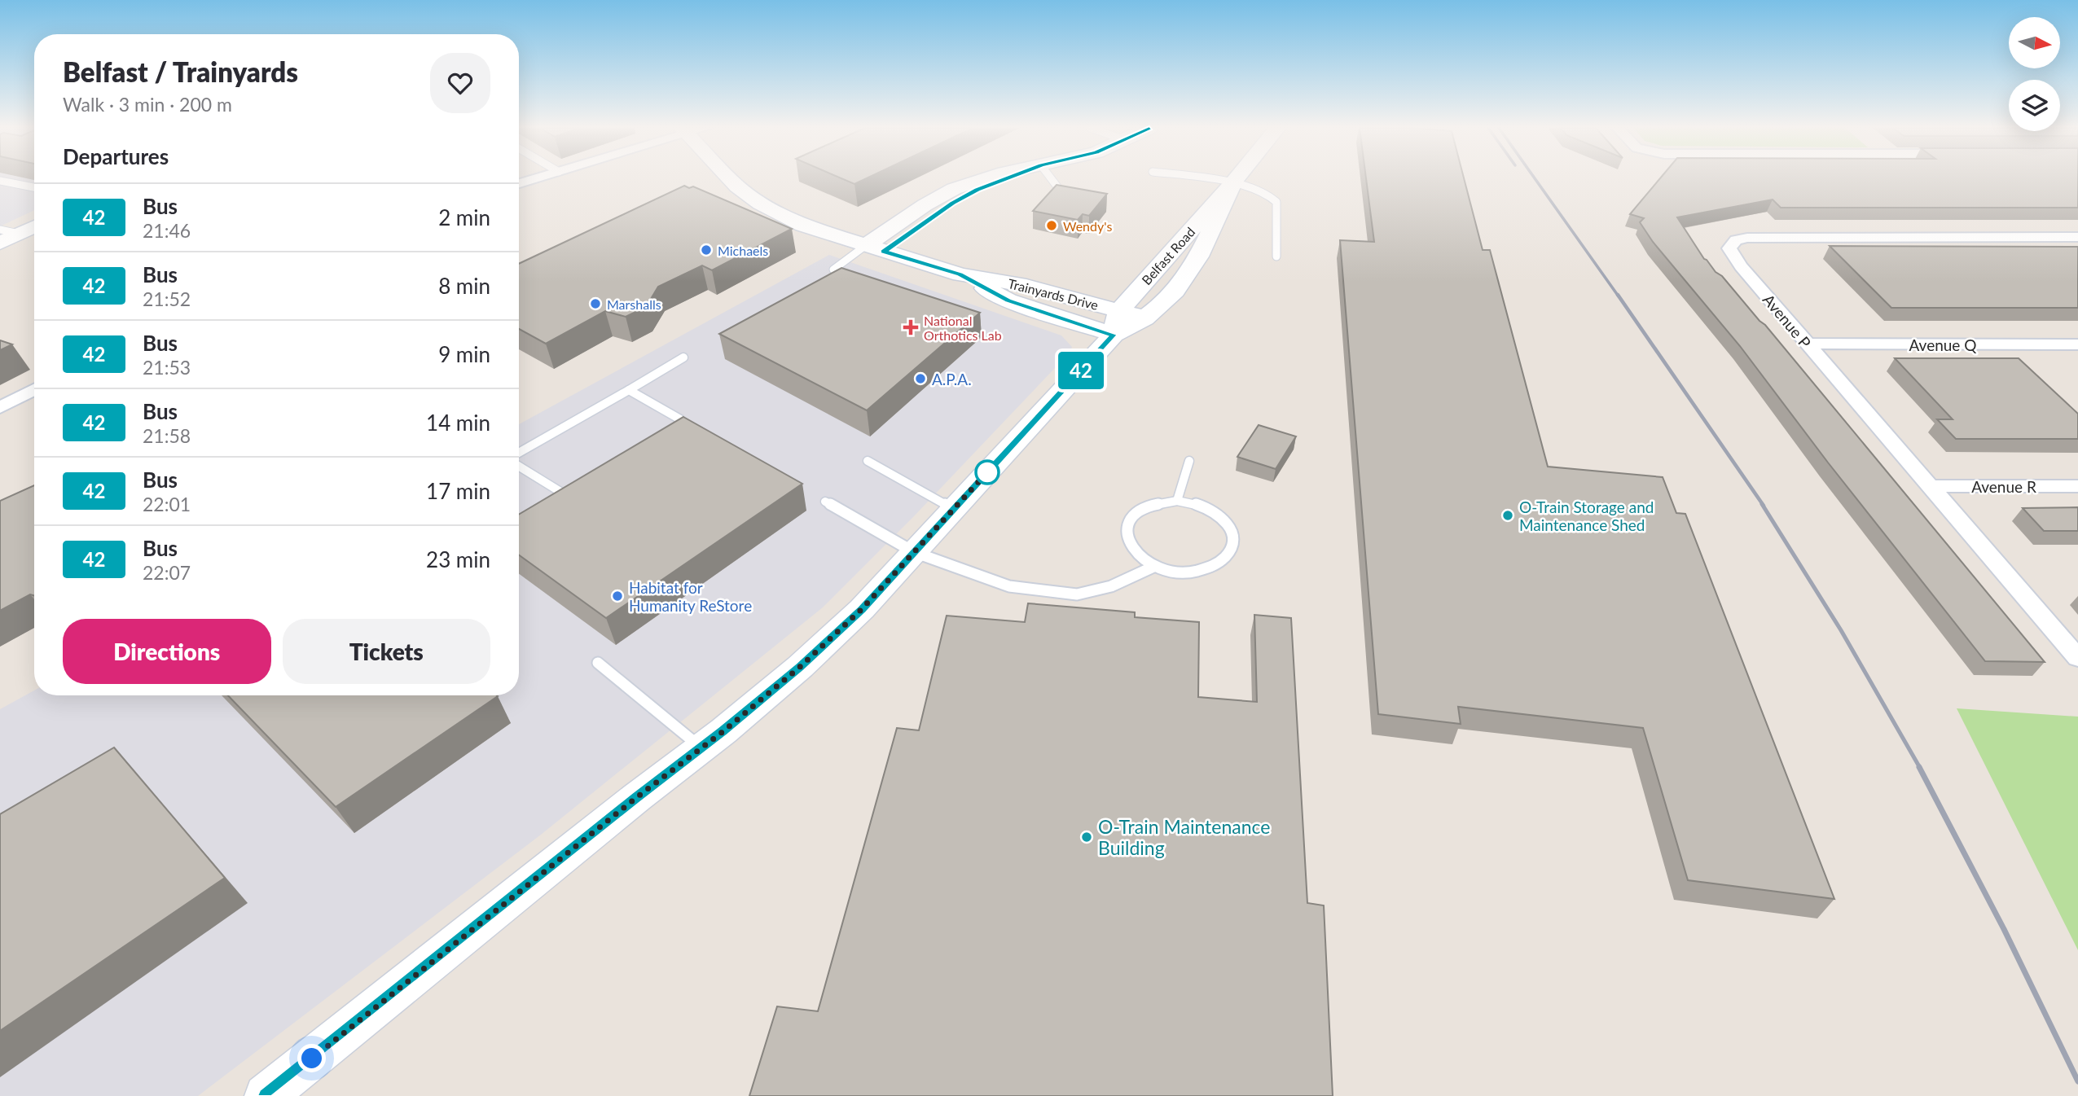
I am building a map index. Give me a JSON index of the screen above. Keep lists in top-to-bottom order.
{
  "streets": {
    "street": [
      "Belfast Road",
      "Trainyards Drive",
      "Avenue P",
      "Avenue Q",
      "Avenue R"
    ]
  },
  "crossings": [
    ["Belfast Road", "Trainyards Drive"],
    ["Avenue P", "Avenue Q"],
    ["Avenue P", "Avenue R"]
  ],
  "places": {
    "other": [
      "Wendy's",
      "Michaels",
      "Marshalls",
      "A.P.A.",
      "O-Train Storage and Maintenance Shed",
      "Habitat for Humanity ReStore",
      "O-Train Maintenance Building"
    ],
    "health": ["National Orthotics Lab"]
  },
  "lines": ["bus line 42"],
  "north": "right",
  "page": {
    "on_map": "42",
    "heading": [
      ["Belfast / Trainyards", "Walk · 3 min · 200 m"],
      "Departures"
    ],
    "list": [
      {
        "mark": "42",
        "name": "Bus",
        "note": "21:46",
        "value": "2 min"
      },
      {
        "mark": "42",
        "name": "Bus",
        "note": "21:52",
        "value": "8 min"
      },
      {
        "mark": "42",
        "name": "Bus",
        "note": "21:53",
        "value": "9 min"
      },
      {
        "mark": "42",
        "name": "Bus",
        "note": "21:58",
        "value": "14 min"
      },
      {
        "mark": "42",
        "name": "Bus",
        "note": "22:01",
        "value": "17 min"
      },
      {
        "mark": "42",
        "name": "Bus",
        "note": "22:07",
        "value": "23 min"
      }
    ],
    "buttons": ["Directions", "Tickets"]
  }
}
